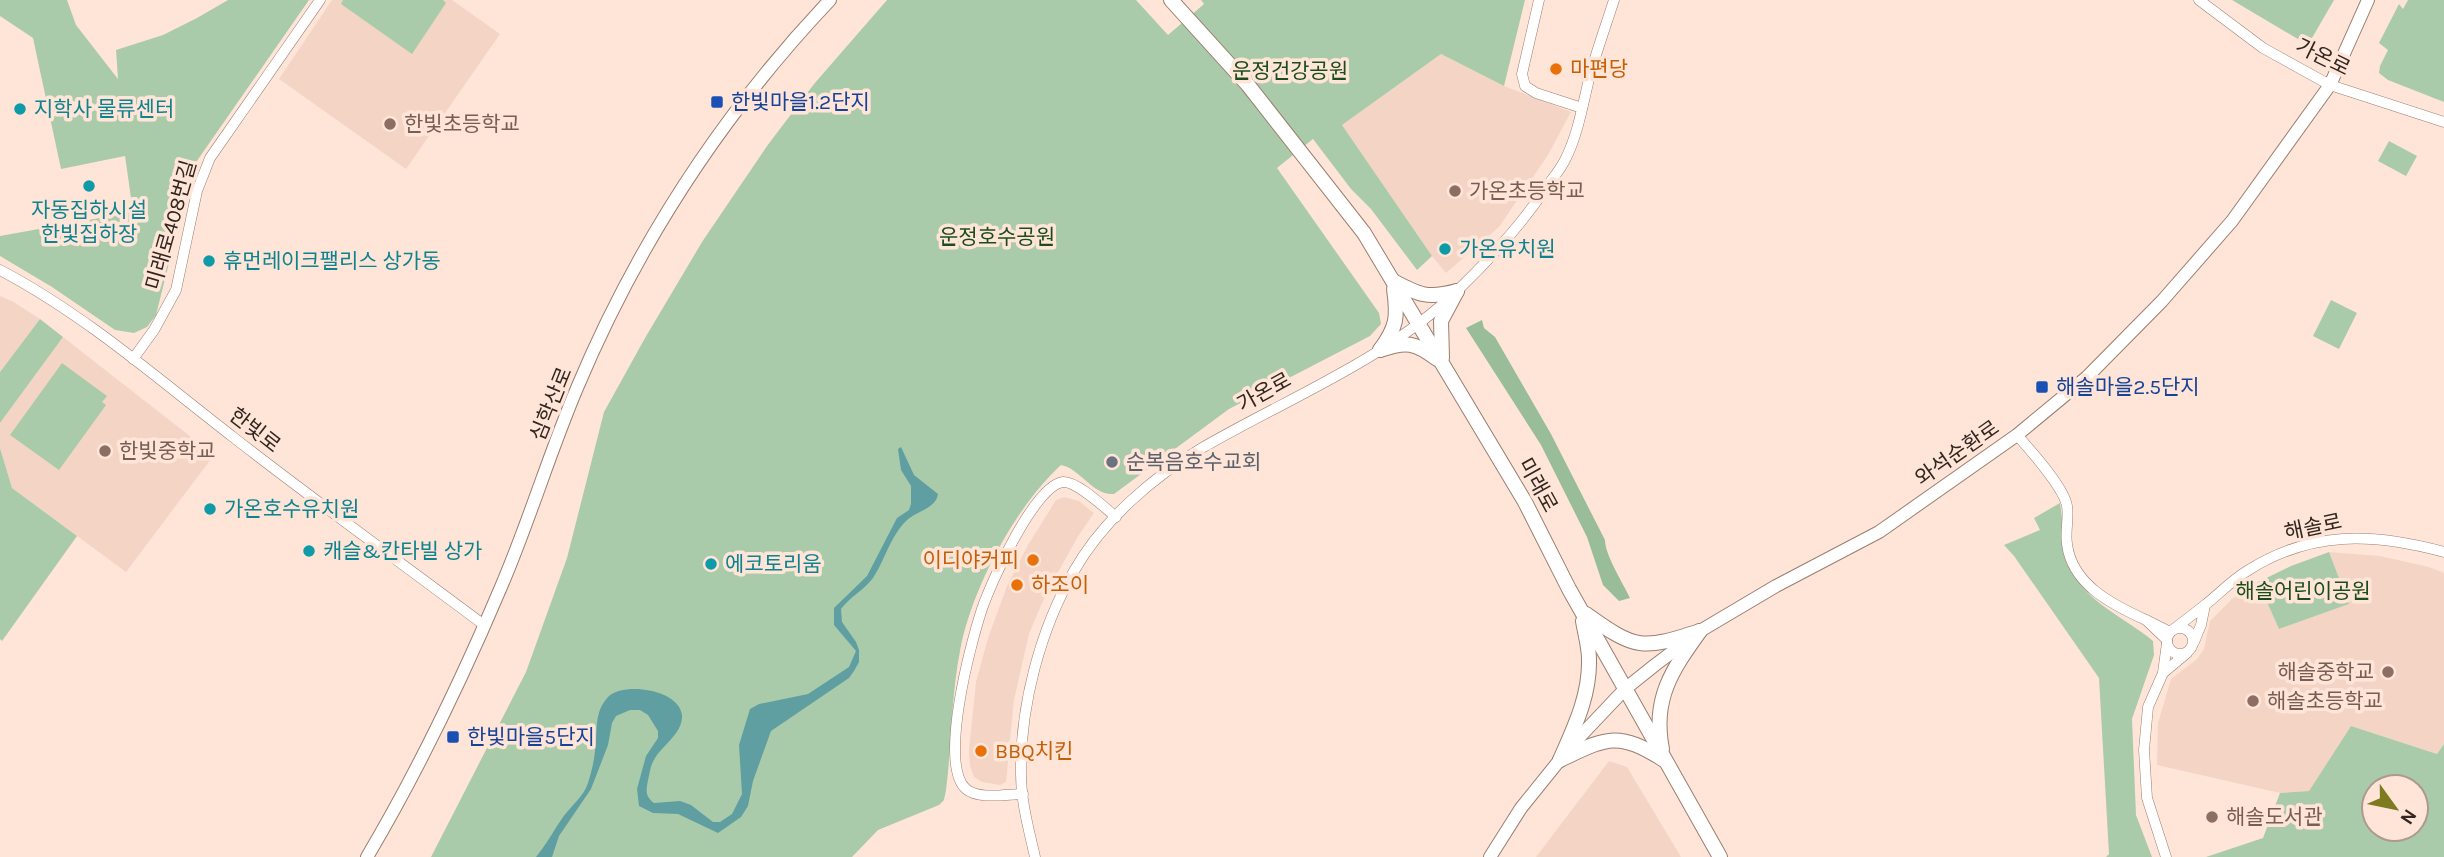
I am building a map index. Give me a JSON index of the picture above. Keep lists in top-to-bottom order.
{
  "streets": {
    "main road": ["미래로"],
    "street": [
      "가온로",
      "미래로408번길",
      "심학산로",
      "한빛로",
      "와석순환로",
      "해솔로"
    ]
  },
  "crossings": [
    ["가온로", "와석순환로"],
    ["가온로", "미래로"],
    ["미래로408번길", "한빛로"],
    ["심학산로", "한빛로"],
    ["와석순환로", "미래로"]
  ],
  "parks": ["운정건강공원", "운정호수공원", "해솔어린이공원"],
  "places": {
    "other": [
      "마편당",
      "지학사 물류센터",
      "한빛초등학교",
      "자동집하시설 한빛집하장",
      "가온초등학교",
      "가온유치원",
      "휴먼레이크팰리스 상가동",
      "한빛중학교",
      "순복음호수교회",
      "가온호수유치원",
      "캐슬&칸타빌 상가",
      "이디야커피",
      "에코토리움",
      "하조이",
      "해솔중학교",
      "해솔초등학교",
      "BBQ치킨",
      "해솔도서관"
    ],
    "transit": ["한빛마을1.2단지", "해솔마을2.5단지", "한빛마을5단지"]
  },
  "north": "bottom right"
}
